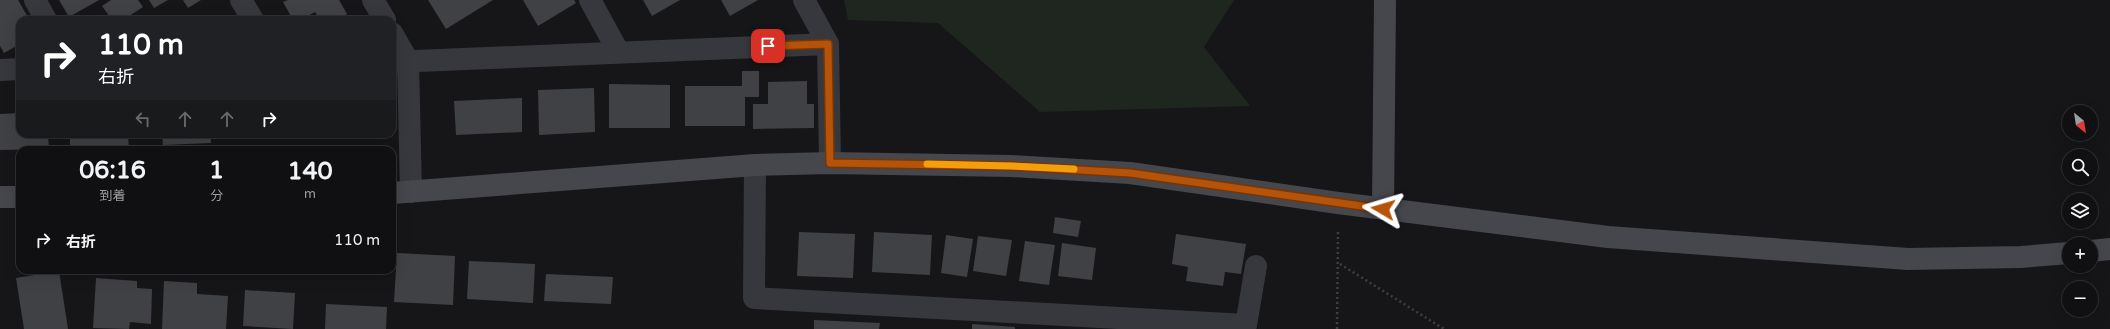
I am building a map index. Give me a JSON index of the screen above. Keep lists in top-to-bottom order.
{
  "north": "bottom right",
  "page": {
    "turn": ["110 m", "右折"],
    "map_buttons": ["+", "−"],
    "eta": [
      "06:16",
      "到着",
      "1",
      "分",
      "140",
      "m"
    ],
    "list": [
      {
        "name": "右折",
        "value": "110 m"
      }
    ]
  }
}
